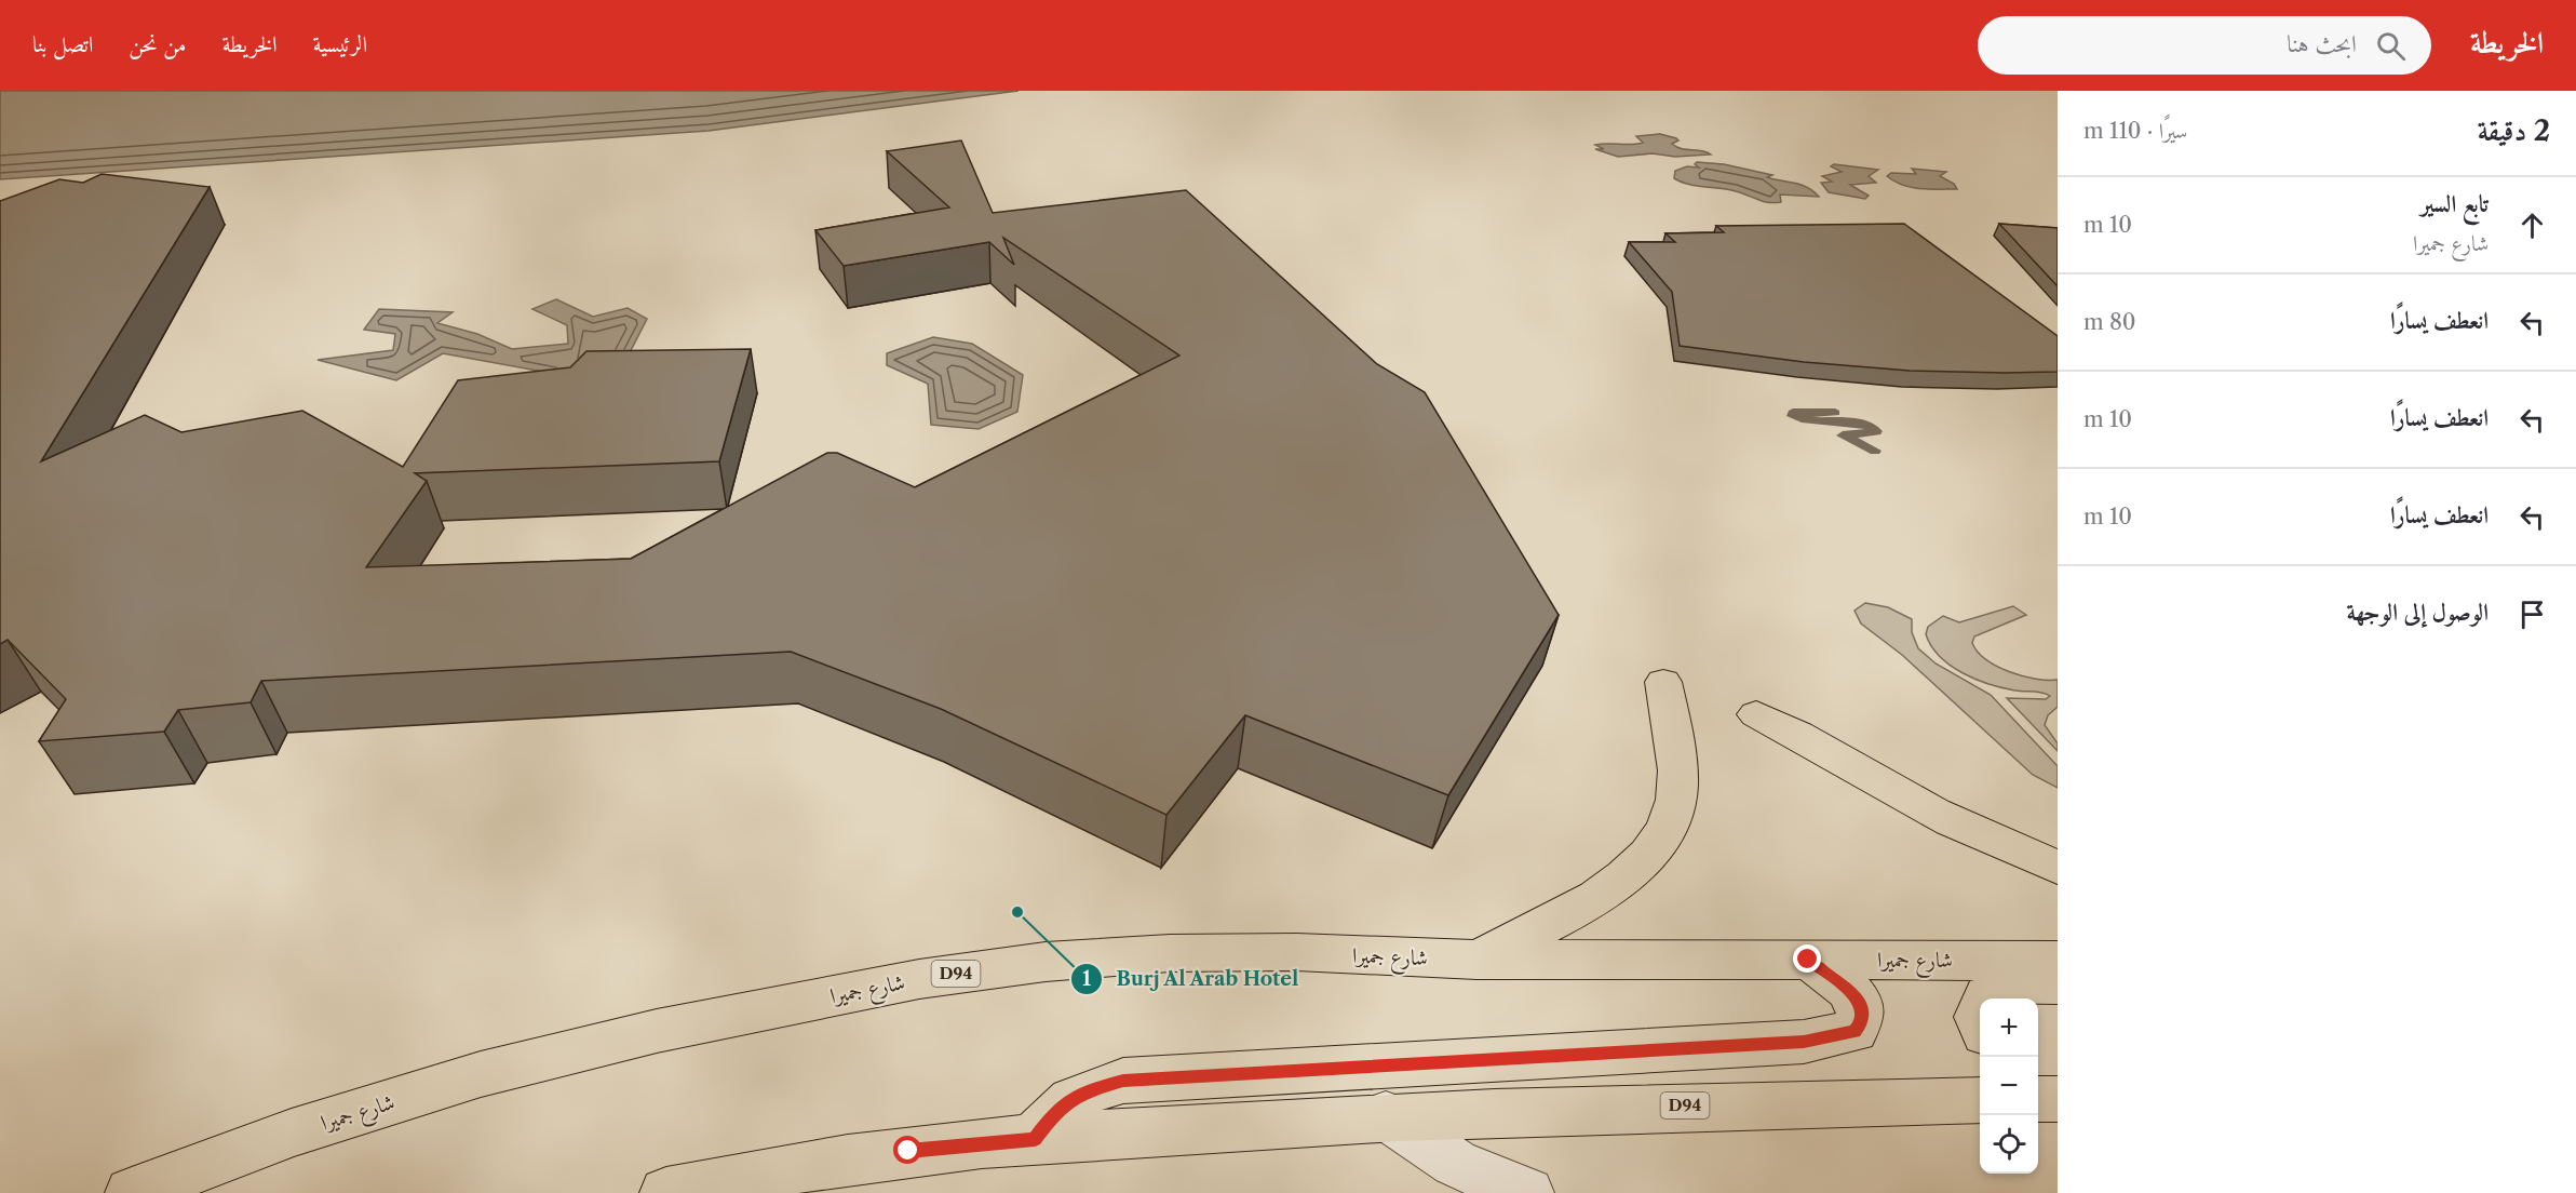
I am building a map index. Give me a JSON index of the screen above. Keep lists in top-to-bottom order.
{
  "streets": {
    "main road": ["شارع جميرا", "D94"]
  },
  "places": ["Burj Al Arab Hotel"],
  "page": {
    "header": "الخريطة",
    "search": "ابحث هنا",
    "nav": [
      "الرئيسية",
      "الخريطة",
      "من نحن",
      "اتصل بنا"
    ],
    "heading": ["2 دقيقة", "سيرًا · 110 m"],
    "list": [
      ["تابع السير", "شارع جميرا", "10 m"],
      ["انعطف يسارًا", "80 m"],
      ["انعطف يسارًا", "10 m"],
      ["انعطف يسارًا", "10 m"],
      "الوصول إلى الوجهة"
    ],
    "map_buttons": ["+", "−"]
  }
}
